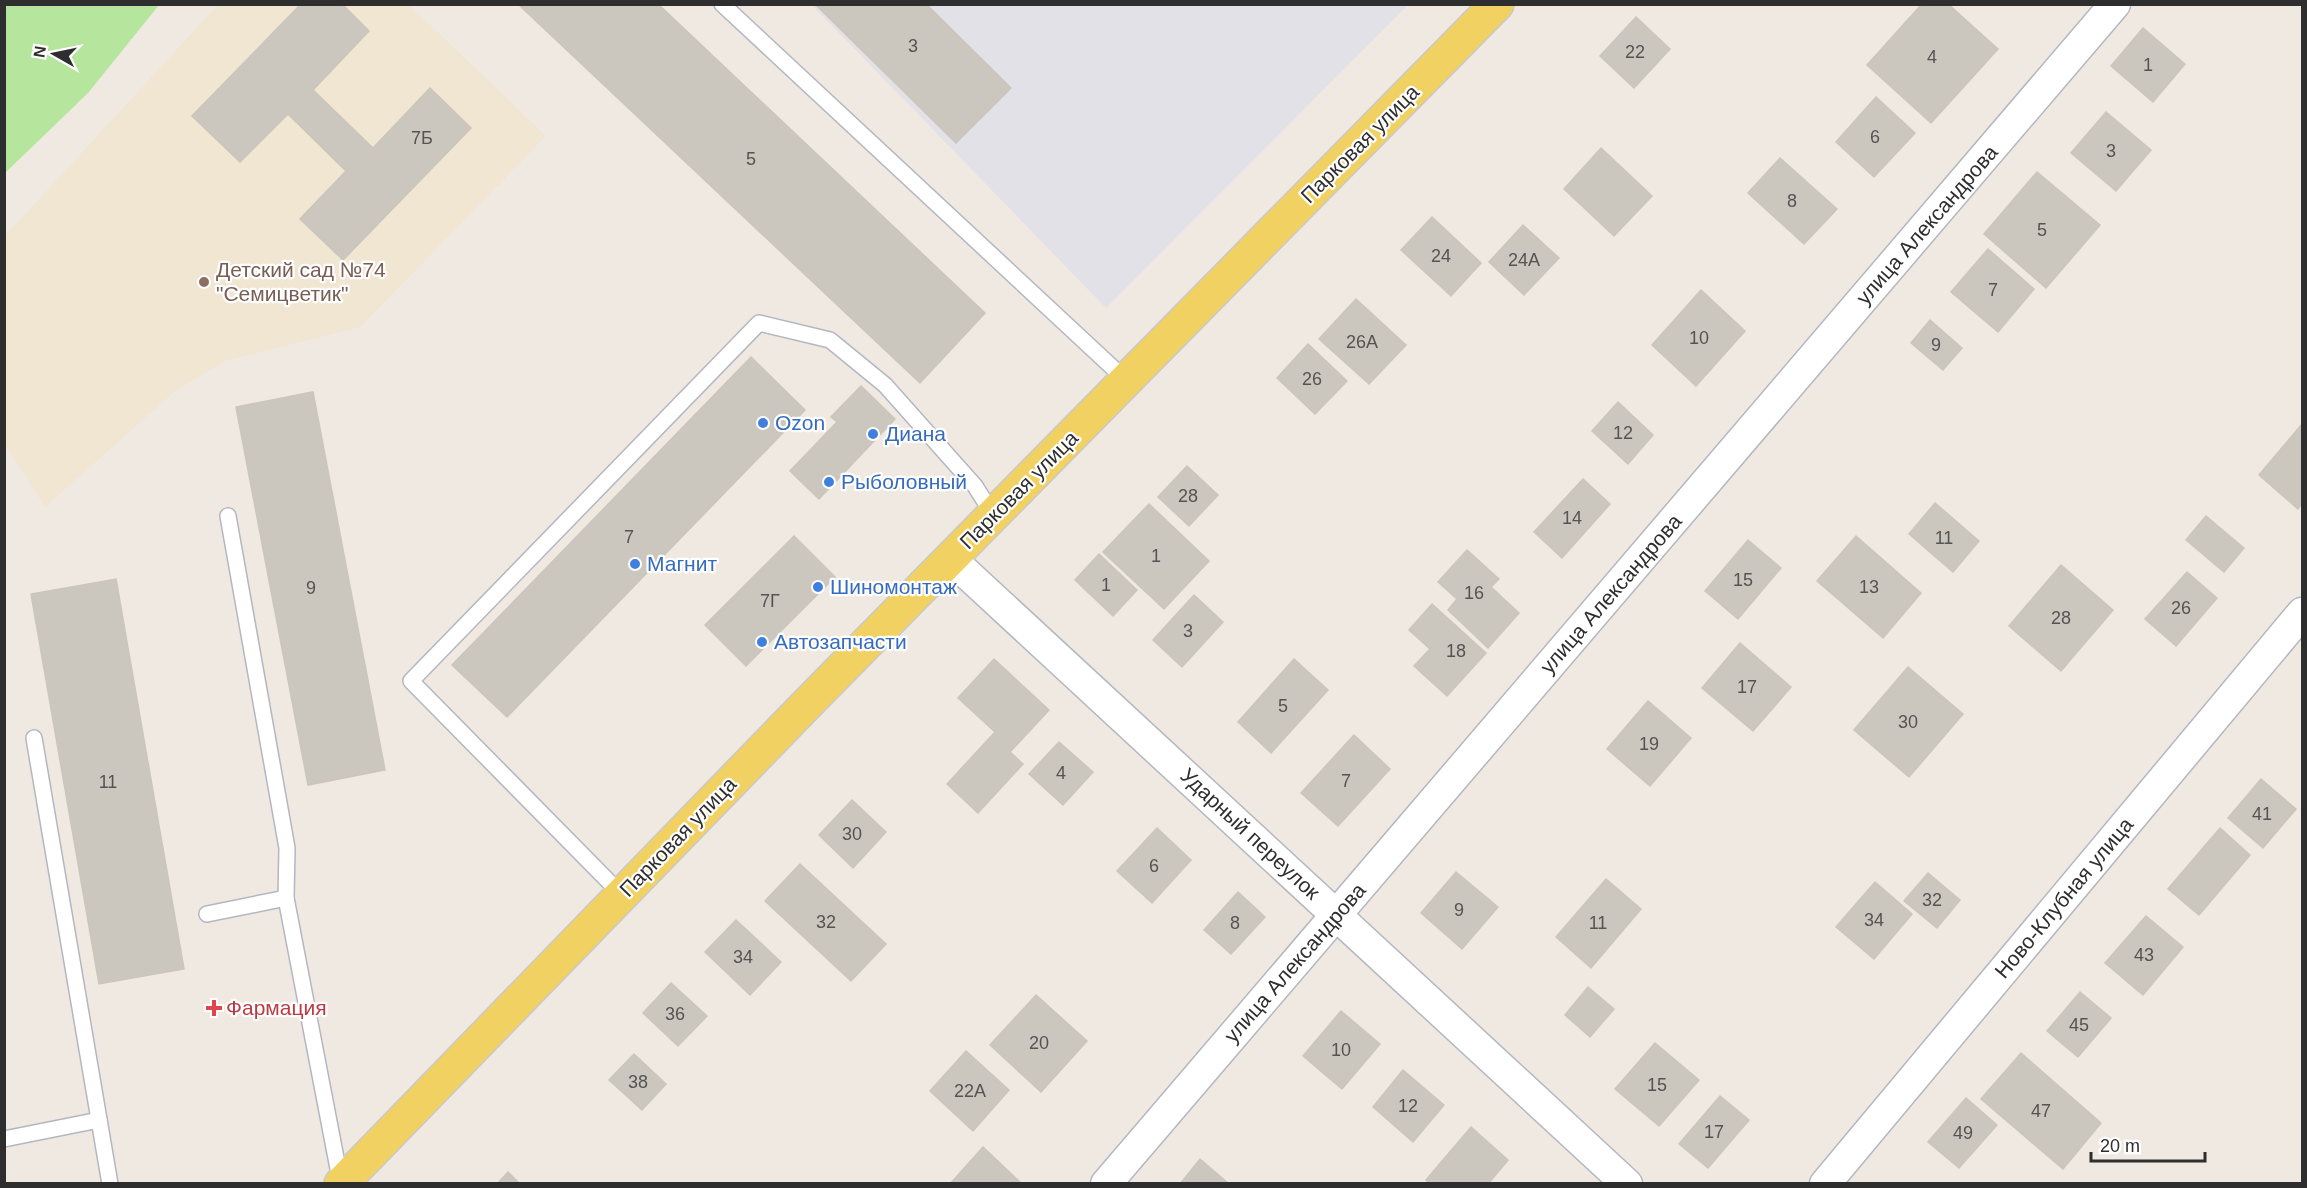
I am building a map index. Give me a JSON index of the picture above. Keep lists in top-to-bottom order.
{
  "streets": {
    "main road": ["Парковая улица"],
    "street": ["улица Александрова", "Ударный переулок", "Ново-Клубная улица"]
  },
  "crossings": [
    ["Парковая улица", "Ударный переулок"],
    ["улица Александрова", "Ударный переулок"]
  ],
  "places": {
    "other": [
      "Детский сад №74 \"Семицветик\"",
      "Ozon",
      "Диана",
      "Рыболовный",
      "Магнит",
      "Шиномонтаж",
      "Автозапчасти"
    ],
    "health": ["Фармация"]
  },
  "house_numbers": [
    "3",
    "22",
    "4",
    "1",
    "6",
    "7Б",
    "3",
    "5",
    "8",
    "5",
    "24",
    "24А",
    "7",
    "10",
    "26А",
    "9",
    "26",
    "12",
    "28",
    "14",
    "7",
    "11",
    "1",
    "15",
    "1",
    "13",
    "9",
    "16",
    "7Г",
    "26",
    "28",
    "3",
    "18",
    "17",
    "5",
    "30",
    "19",
    "4",
    "7",
    "11",
    "41",
    "30",
    "6",
    "32",
    "9",
    "34",
    "32",
    "8",
    "11",
    "43",
    "34",
    "36",
    "45",
    "20",
    "10",
    "38",
    "15",
    "22А",
    "12",
    "47",
    "17",
    "49"
  ],
  "scale_bar": "20 m",
  "north": "left"
}
